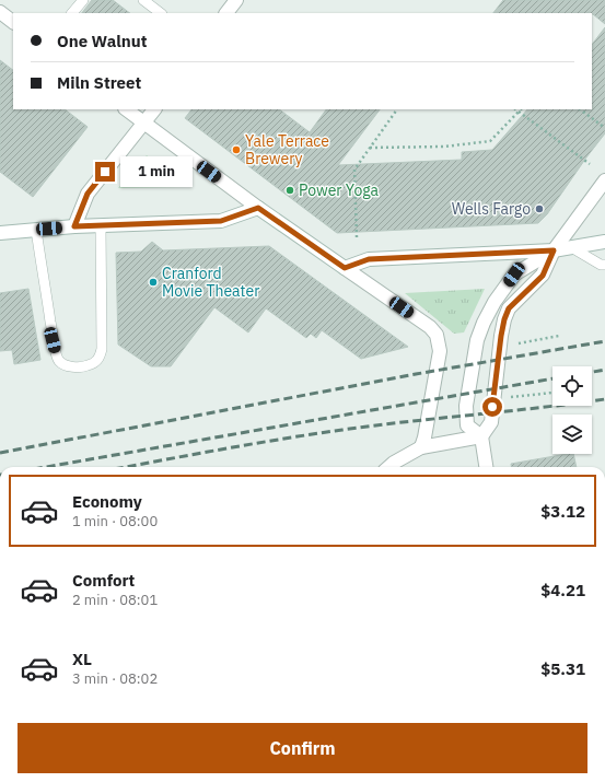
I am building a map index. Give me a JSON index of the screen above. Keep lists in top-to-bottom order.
{
  "places": [
    "Yale Terrace Brewery",
    "Power Yoga",
    "Wells Fargo",
    "Cranford Movie Theater"
  ],
  "page": {
    "banner": ["One Walnut", "Miln Street"],
    "bubble": "1 min",
    "list": [
      {
        "name": "Economy",
        "note": "1 min · 08:00",
        "value": "$3.12"
      },
      {
        "name": "Comfort",
        "note": "2 min · 08:01",
        "value": "$4.21"
      },
      {
        "name": "XL",
        "note": "3 min · 08:02",
        "value": "$5.31"
      }
    ],
    "buttons": "Confirm"
  }
}
